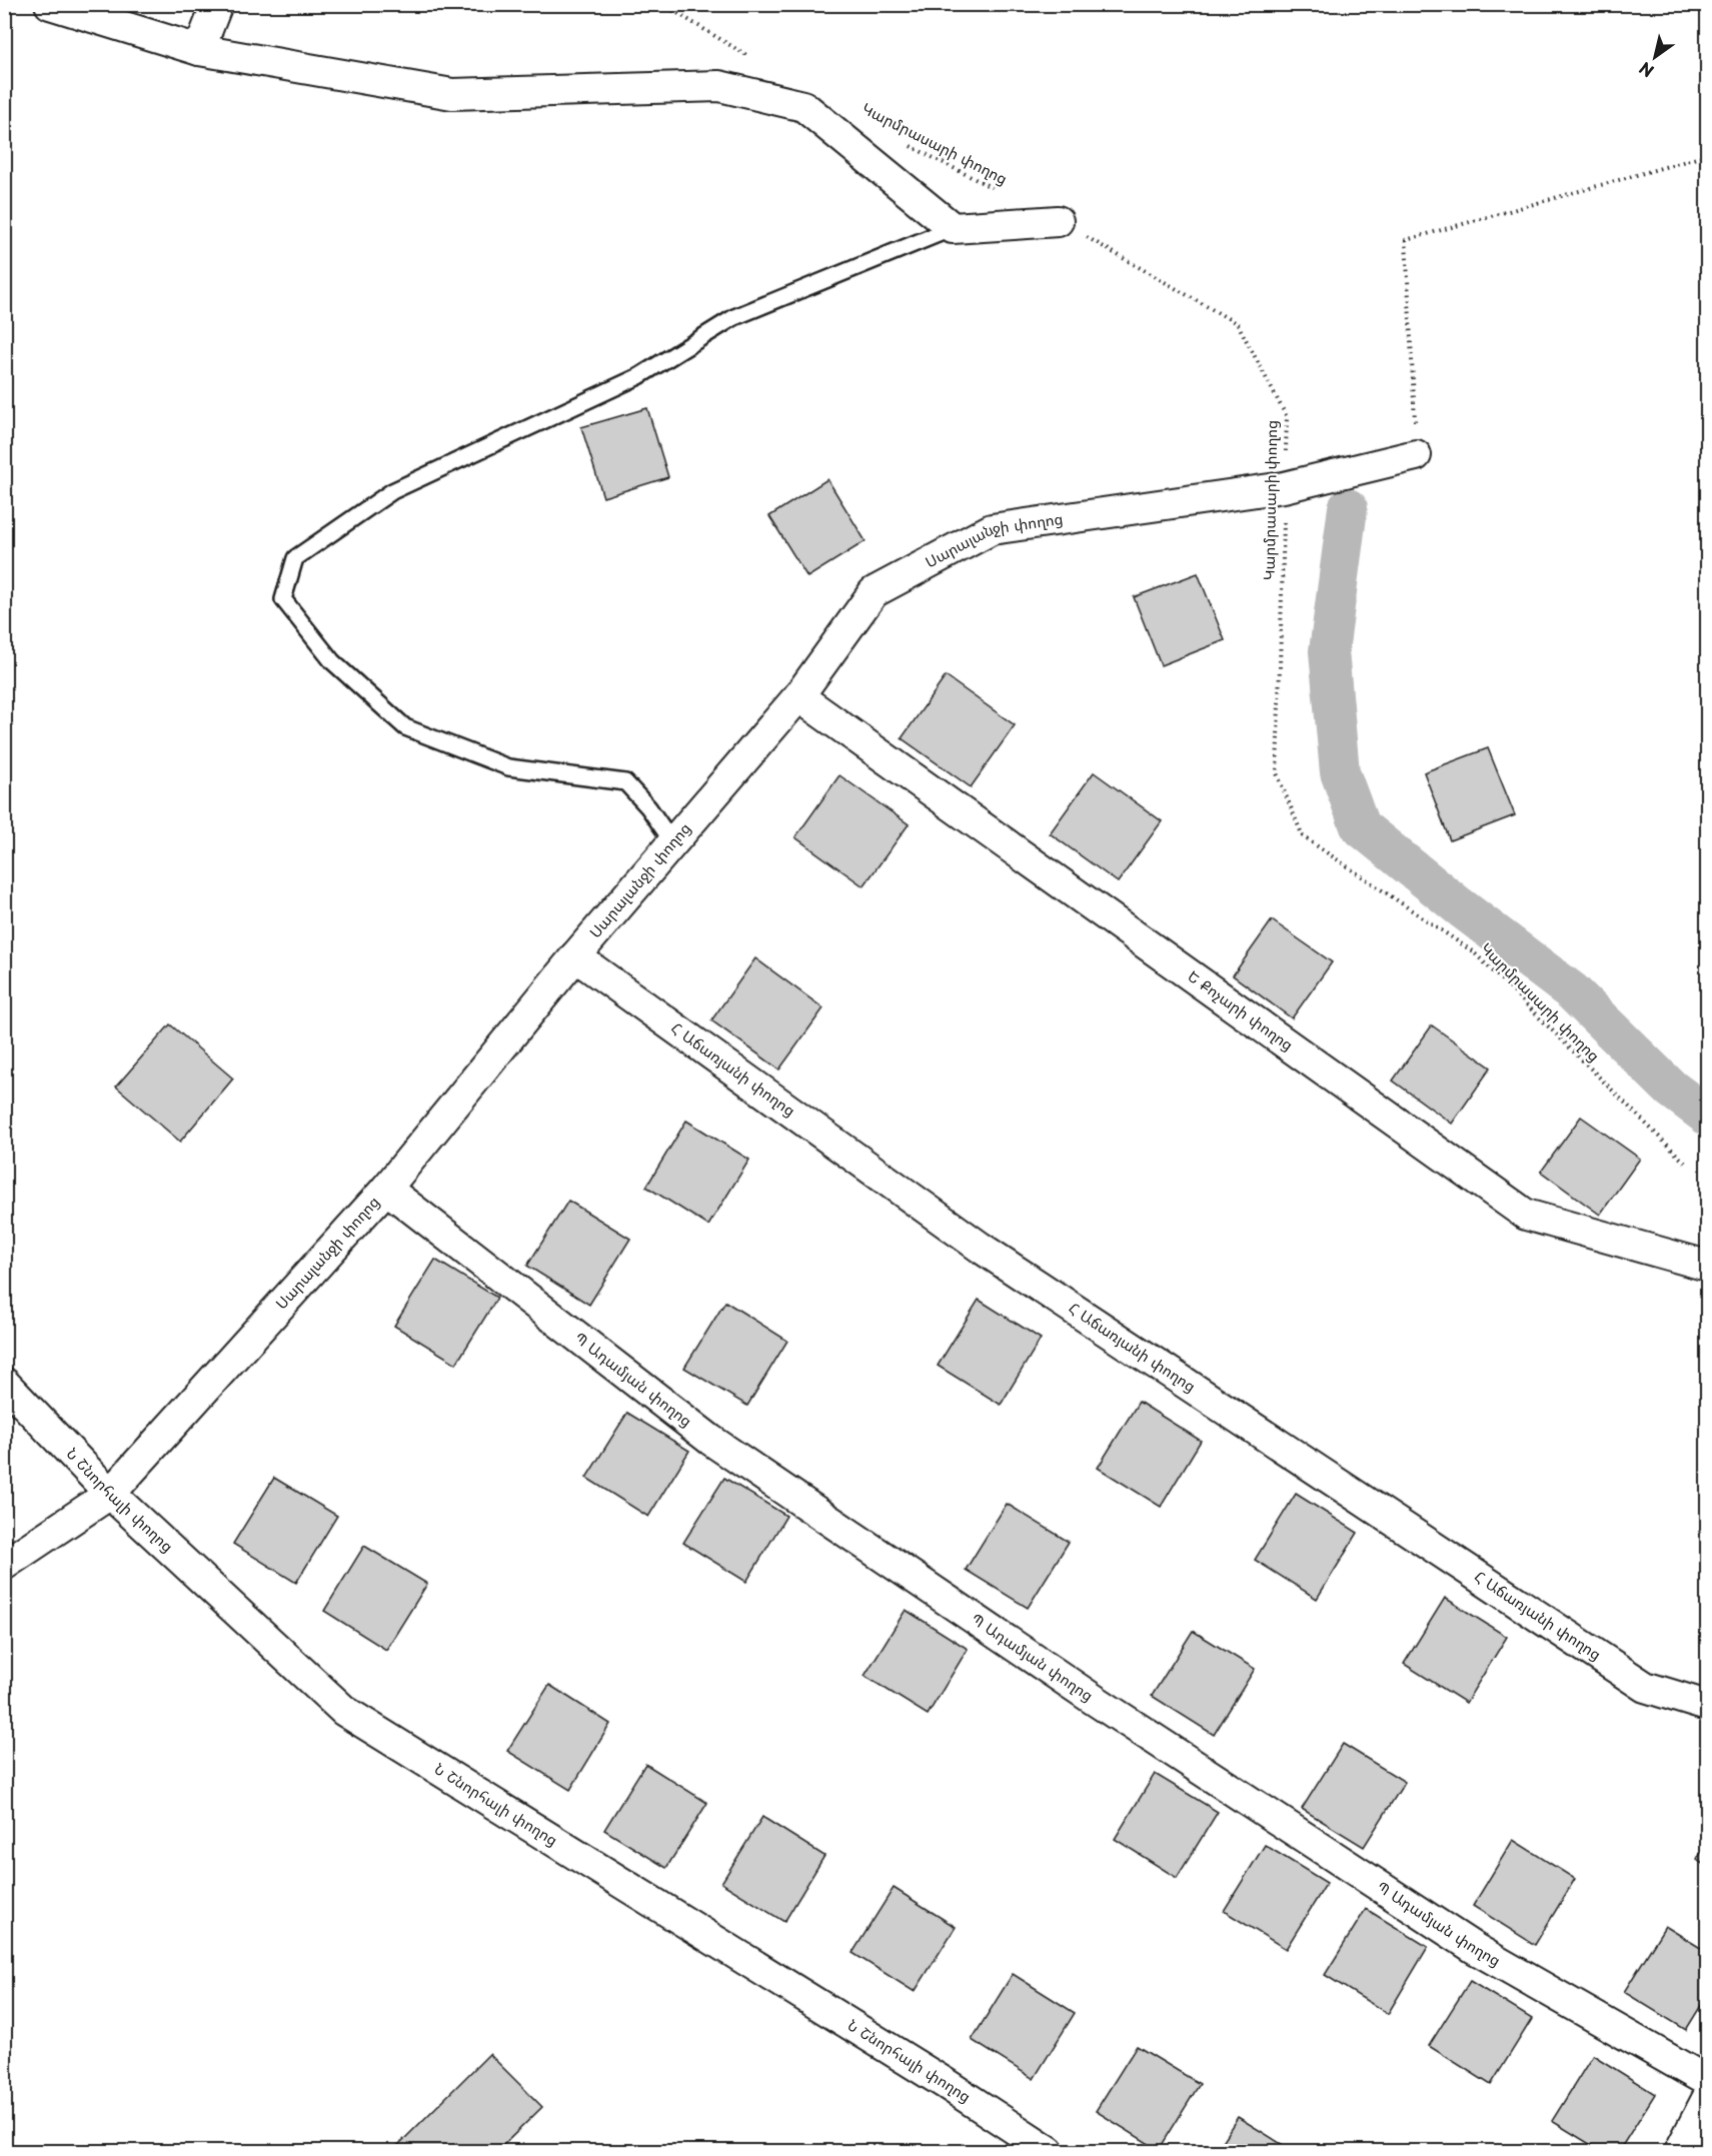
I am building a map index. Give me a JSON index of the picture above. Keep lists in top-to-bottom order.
{
  "streets": {
    "street": [
      "Սարալանջի փողոց",
      "Ե Քոչարի փողոց",
      "Հ Աճառյանի փողոց",
      "Պ Ադամյան փողոց",
      "Ն Շնորհալի փողոց"
    ],
    "path": ["Կարմրասարի փողոց"]
  },
  "crossings": [
    ["Կարմրասարի փողոց", "Սարալանջի փողոց"],
    ["Սարալանջի փողոց", "Ե Քոչարի փողոց"],
    ["Սարալանջի փողոց", "Հ Աճառյանի փողոց"],
    ["Սարալանջի փողոց", "Պ Ադամյան փողոց"],
    ["Սարալանջի փողոց", "Ն Շնորհալի փողոց"]
  ],
  "north": "bottom left"
}
